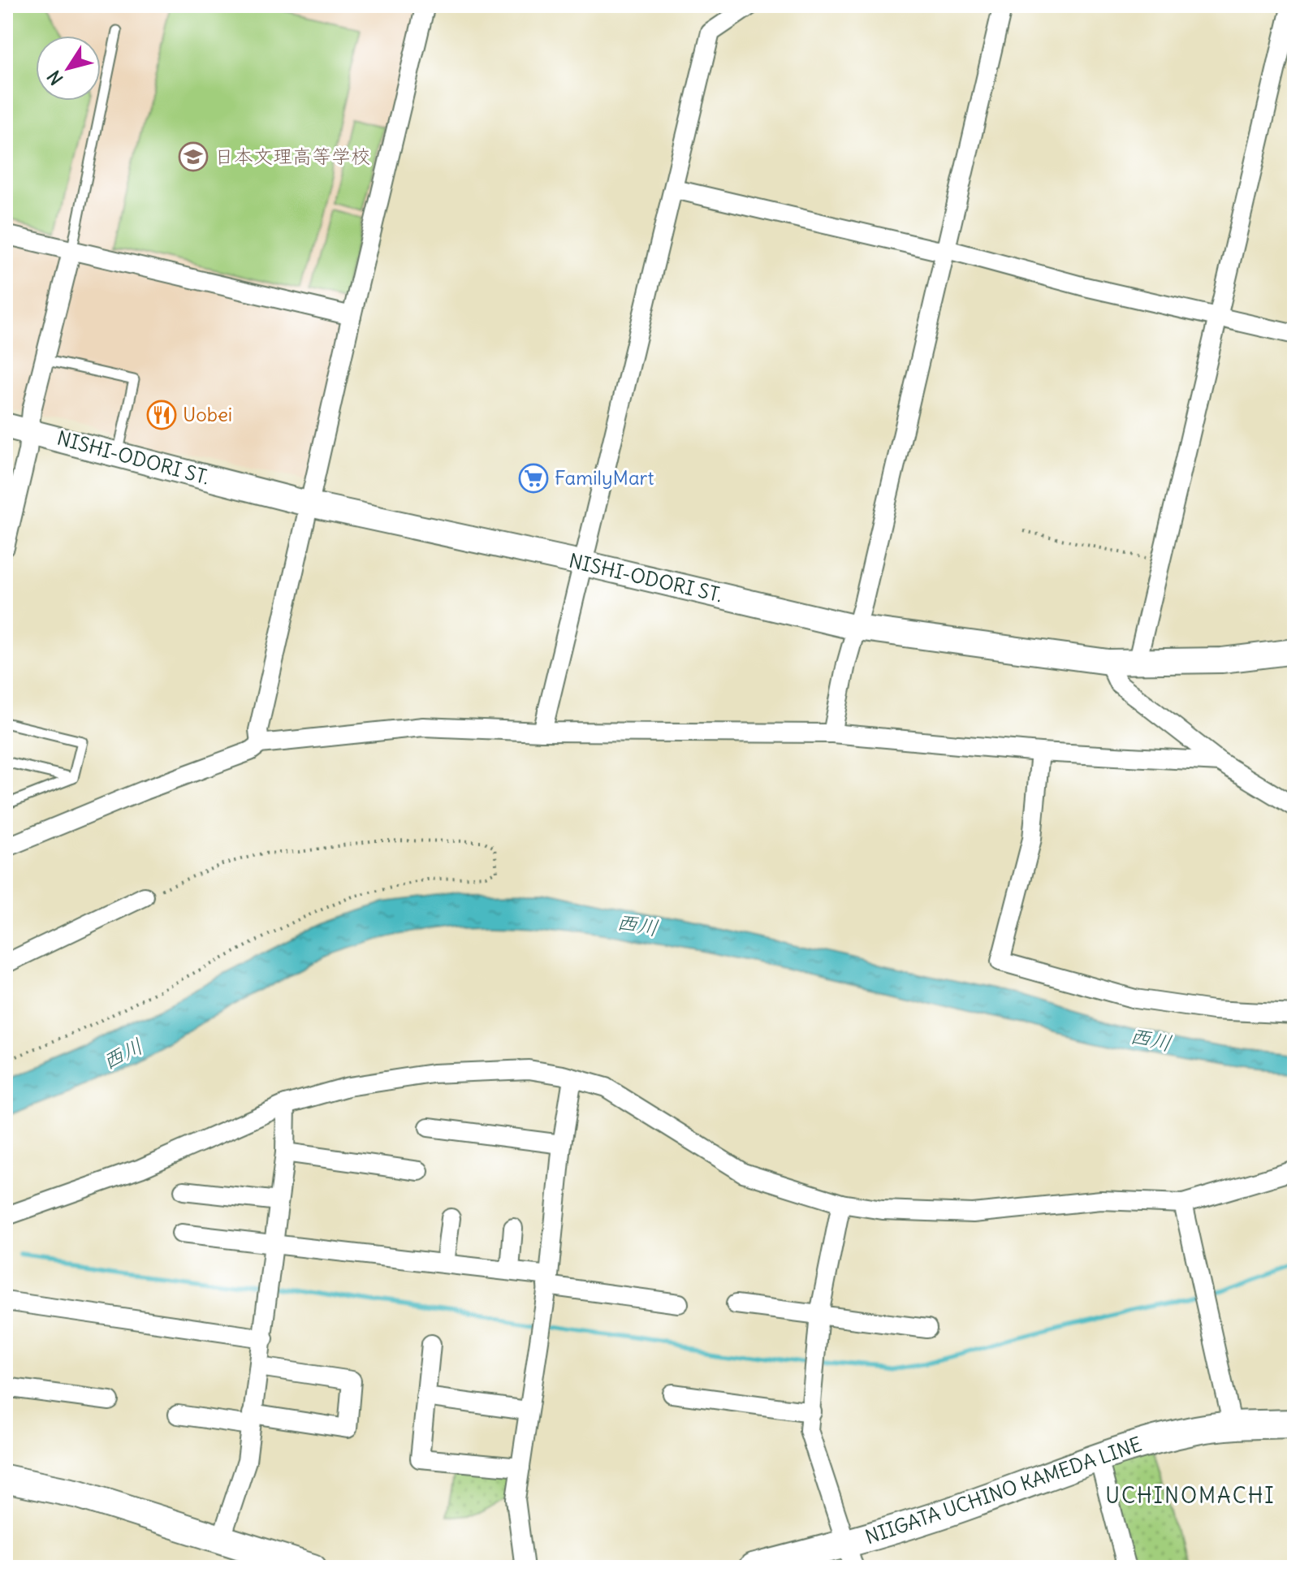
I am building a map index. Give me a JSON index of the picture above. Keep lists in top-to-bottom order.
{
  "streets": {
    "main road": ["NIIGATA UCHINO KAMEDA LINE"],
    "street": ["NISHI-ODORI ST."]
  },
  "districts": ["UCHINOMACHI"],
  "water": ["西川"],
  "places": {
    "school or university": ["日本文理高等学校"],
    "restaurant": ["Uobei"],
    "supermarket": ["FamilyMart"]
  },
  "north": "bottom left"
}
